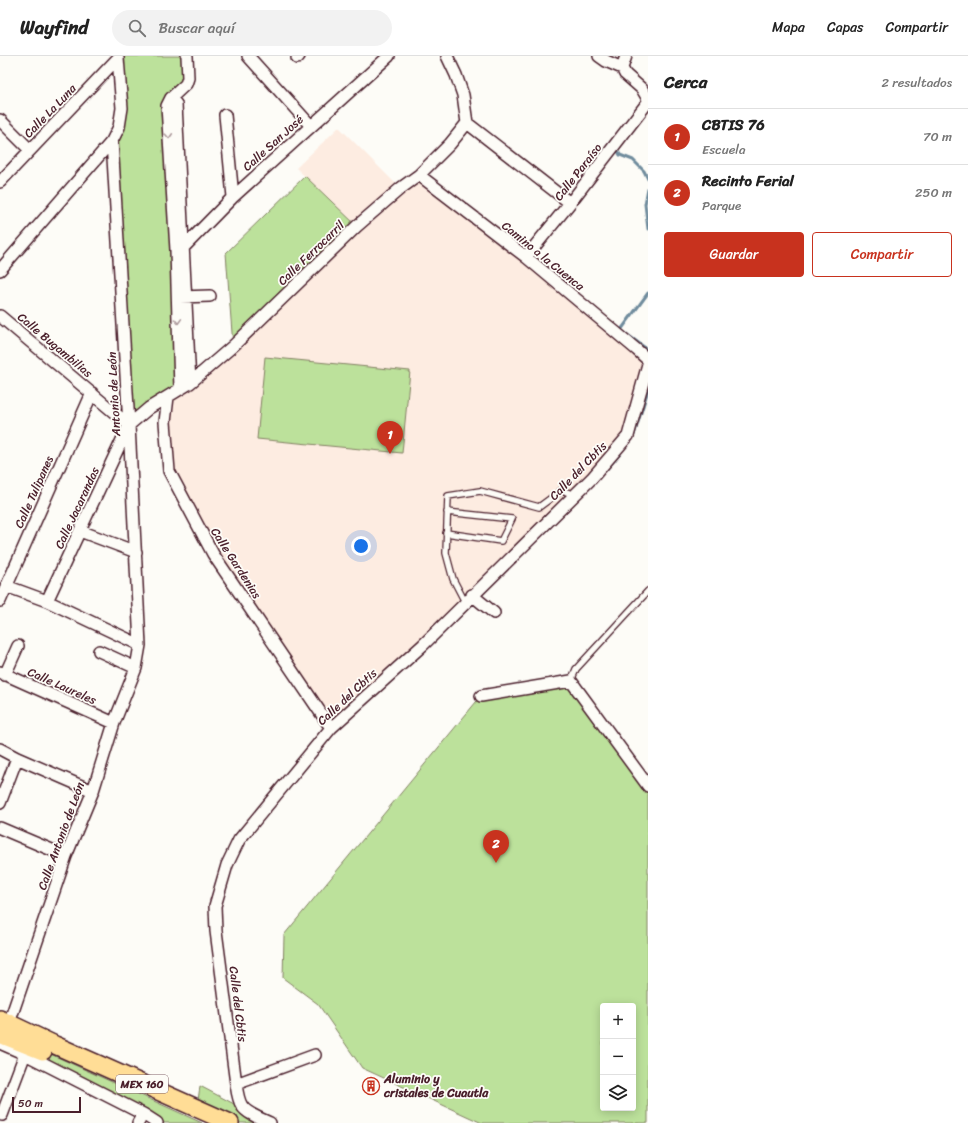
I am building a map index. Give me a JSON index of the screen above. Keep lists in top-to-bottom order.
{
  "streets": {
    "main road": ["MEX 160"],
    "street": [
      "Calle La Luna",
      "Calle San José",
      "Calle Paraíso",
      "Calle Ferrocarril",
      "Camino a la Cuenca",
      "Calle Bugambilias",
      "Antonio de León",
      "Calle del Cbtis",
      "Calle Tulipanes",
      "Calle Jacarandas",
      "Calle Gardenias",
      "Calle Laureles",
      "Calle Antonio de León"
    ]
  },
  "crossings": [
    ["Calle La Luna", "Antonio de León"],
    ["Calle Paraíso", "Camino a la Cuenca"],
    ["Calle Ferrocarril", "Camino a la Cuenca"],
    ["Calle Ferrocarril", "Calle Bugambilias"],
    ["Calle Ferrocarril", "Antonio de León"],
    ["Calle Ferrocarril", "Calle Jacarandas"],
    ["Calle Ferrocarril", "Calle Gardenias"],
    ["Calle Bugambilias", "Antonio de León"],
    ["Calle Bugambilias", "Calle Tulipanes"],
    ["Calle Bugambilias", "Calle Jacarandas"],
    ["Antonio de León", "Calle Jacarandas"],
    ["Antonio de León", "Calle Antonio de León"],
    ["Calle del Cbtis", "Calle Gardenias"],
    ["Calle Laureles", "Calle Antonio de León"],
    ["Calle Antonio de León", "MEX 160"]
  ],
  "places": {
    "building": ["Aluminio y cristales de Cuautla"]
  },
  "scale_bar": "50 m",
  "page": {
    "header": "Wayfind",
    "search": "Buscar aquí",
    "nav": ["Mapa", "Capas", "Compartir"],
    "heading": ["Cerca", "2 resultados"],
    "list": [
      {
        "mark": "1",
        "name": "CBTIS 76",
        "note": "Escuela",
        "value": "70 m"
      },
      {
        "mark": "2",
        "name": "Recinto Ferial",
        "note": "Parque",
        "value": "250 m"
      }
    ],
    "buttons": ["Guardar", "Compartir"],
    "pins": ["1", "2"],
    "map_buttons": ["+", "−"],
    "scale": "50 m"
  }
}
